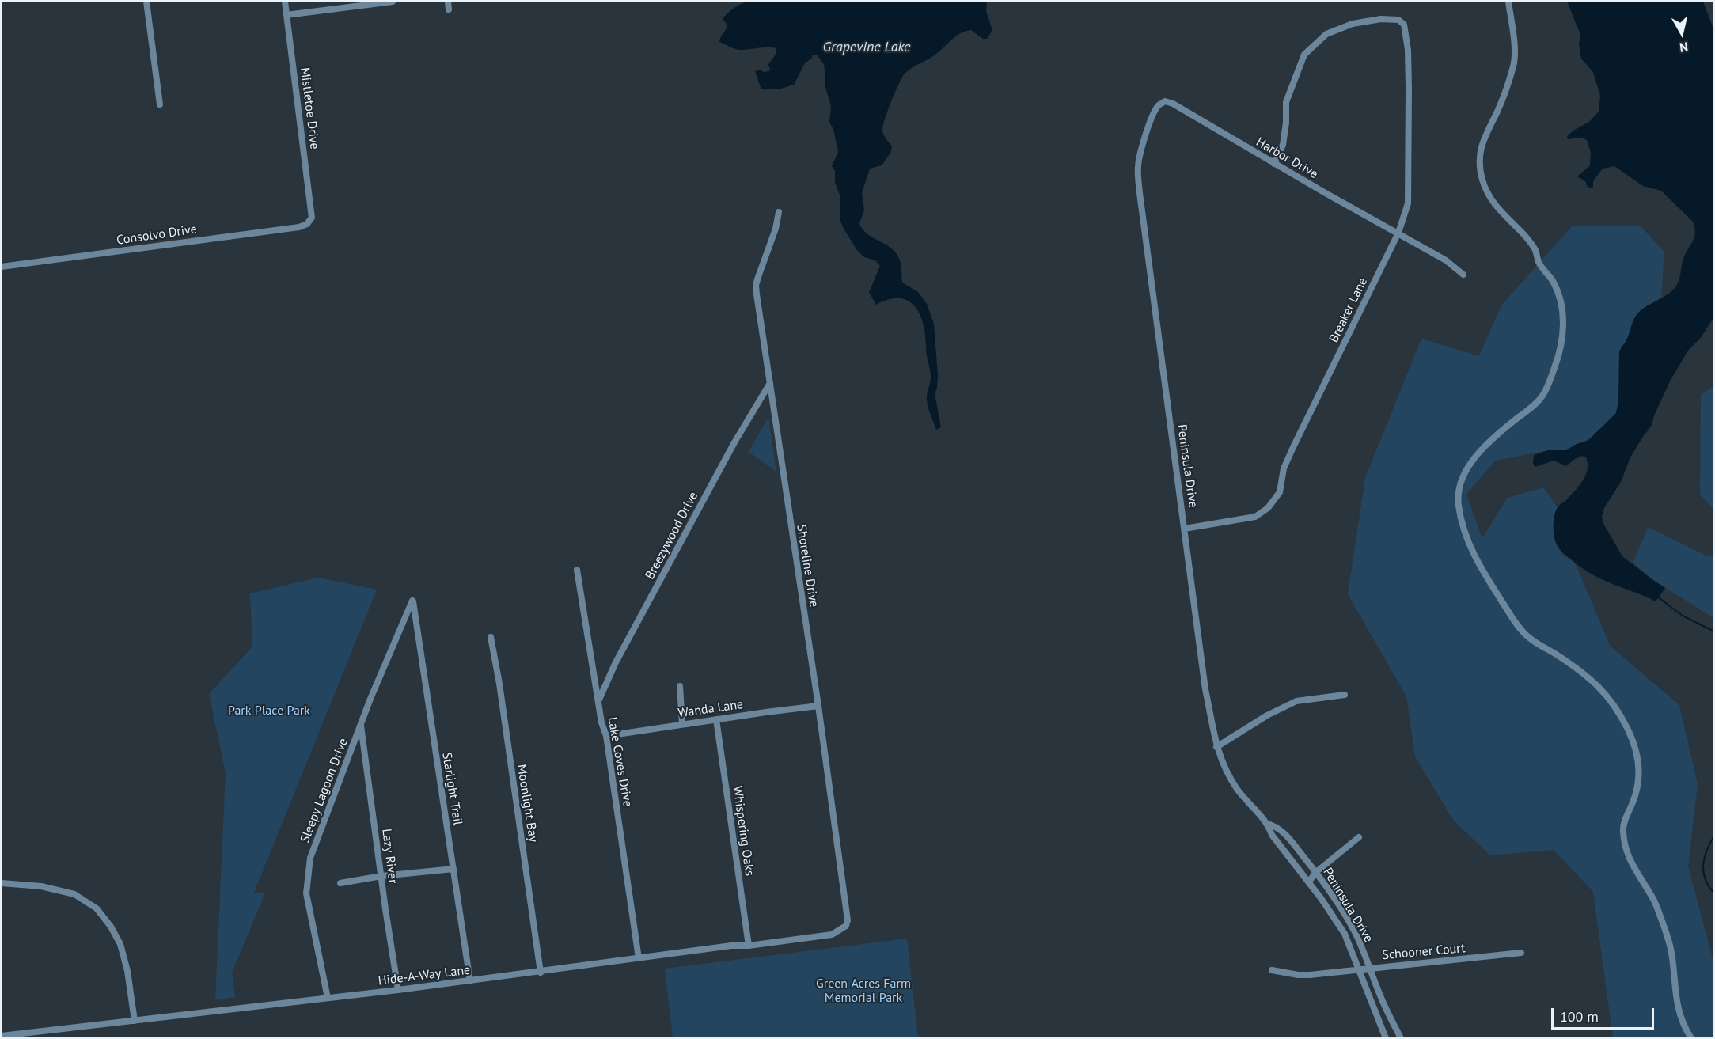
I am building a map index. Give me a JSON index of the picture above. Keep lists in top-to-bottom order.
{
  "streets": {
    "street": [
      "Mistletoe Drive",
      "Harbor Drive",
      "Consolvo Drive",
      "Breaker Lane",
      "Peninsula Drive",
      "Breezywood Drive",
      "Shoreline Drive",
      "Wanda Lane",
      "Lake Coves Drive",
      "Starlight Trail",
      "Sleepy Lagoon Drive",
      "Moonlight Bay",
      "Whispering Oaks",
      "Lazy River",
      "Schooner Court",
      "Hide-A-Way Lane"
    ]
  },
  "crossings": [
    ["Mistletoe Drive", "Consolvo Drive"],
    ["Harbor Drive", "Breaker Lane"],
    ["Harbor Drive", "Peninsula Drive"],
    ["Breaker Lane", "Peninsula Drive"],
    ["Peninsula Drive", "Schooner Court"],
    ["Breezywood Drive", "Shoreline Drive"],
    ["Breezywood Drive", "Lake Coves Drive"],
    ["Shoreline Drive", "Wanda Lane"],
    ["Shoreline Drive", "Hide-A-Way Lane"],
    ["Wanda Lane", "Lake Coves Drive"],
    ["Wanda Lane", "Whispering Oaks"],
    ["Lake Coves Drive", "Hide-A-Way Lane"],
    ["Starlight Trail", "Sleepy Lagoon Drive"],
    ["Starlight Trail", "Hide-A-Way Lane"],
    ["Sleepy Lagoon Drive", "Lazy River"],
    ["Sleepy Lagoon Drive", "Hide-A-Way Lane"],
    ["Moonlight Bay", "Hide-A-Way Lane"],
    ["Whispering Oaks", "Hide-A-Way Lane"],
    ["Lazy River", "Hide-A-Way Lane"]
  ],
  "water": ["Grapevine Lake"],
  "parks": ["Park Place Park", "Green Acres Farm Memorial Park"],
  "scale_bar": "100 m",
  "north": "bottom"
}
